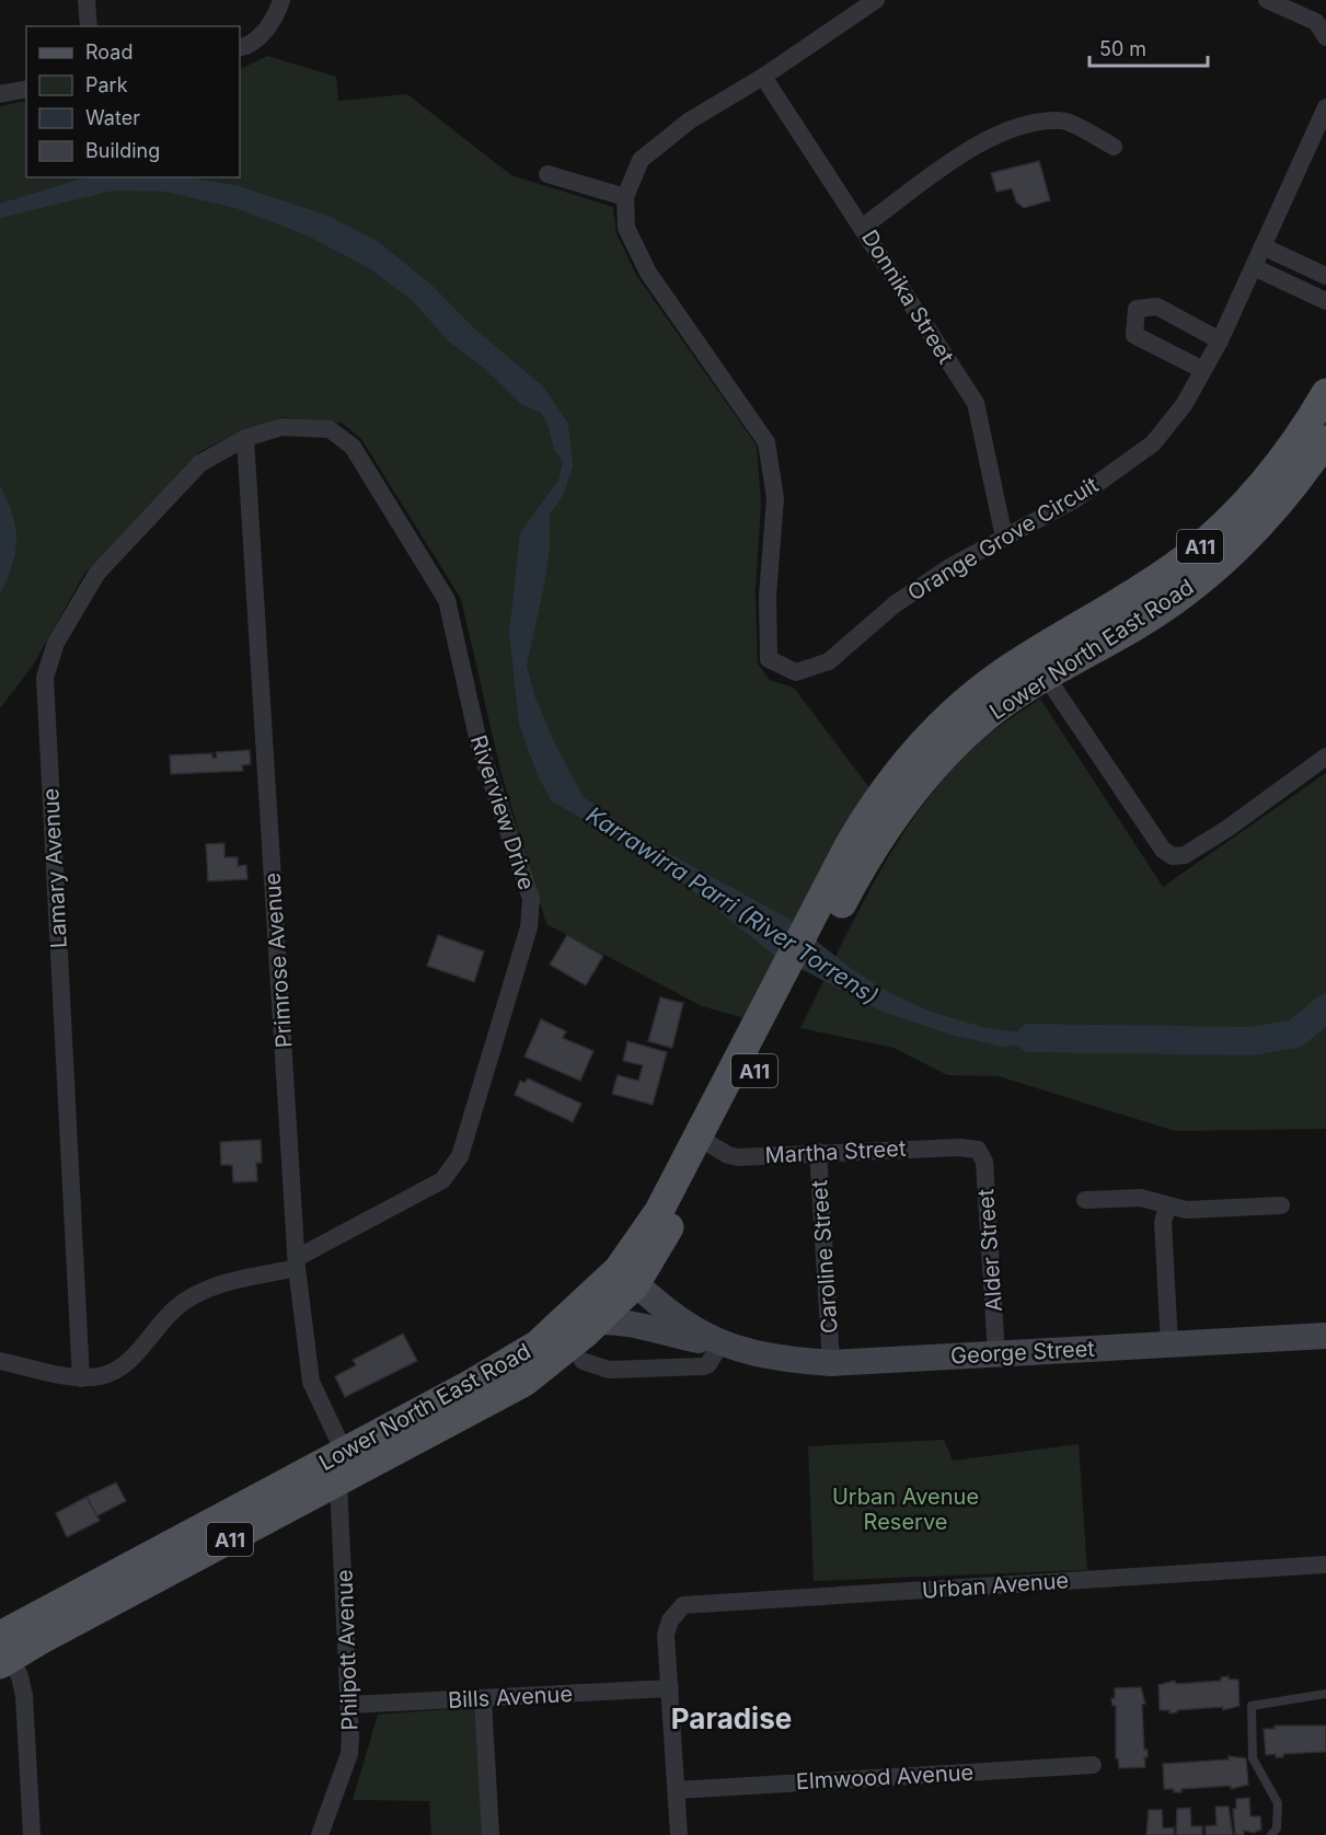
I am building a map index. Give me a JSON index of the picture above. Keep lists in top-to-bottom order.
{
  "streets": {
    "main road": ["A11", "Lower North East Road"],
    "street": [
      "Donnika Street",
      "Orange Grove Circuit",
      "Riverview Drive",
      "Lamary Avenue",
      "Primrose Avenue",
      "Martha Street",
      "Alder Street",
      "Caroline Street",
      "George Street",
      "Urban Avenue",
      "Philpott Avenue",
      "Bills Avenue",
      "Elmwood Avenue"
    ]
  },
  "crossings": [
    ["Donnika Street", "Orange Grove Circuit"],
    ["Lower North East Road", "Primrose Avenue"],
    ["Lower North East Road", "Martha Street"],
    ["Lower North East Road", "George Street"],
    ["Lower North East Road", "Philpott Avenue"],
    ["Riverview Drive", "Lamary Avenue"],
    ["Riverview Drive", "Primrose Avenue"],
    ["Lamary Avenue", "Primrose Avenue"],
    ["Primrose Avenue", "Philpott Avenue"],
    ["Martha Street", "Alder Street"],
    ["Martha Street", "Caroline Street"],
    ["Alder Street", "George Street"],
    ["Caroline Street", "George Street"],
    ["Urban Avenue", "Bills Avenue"],
    ["Philpott Avenue", "Bills Avenue"]
  ],
  "districts": ["Paradise"],
  "water": ["Karrawirra Parri (River Torrens)"],
  "parks": ["Urban Avenue Reserve"],
  "legend": [
    "Road",
    "Park",
    "Water",
    "Building"
  ],
  "scale_bar": "50 m"
}
